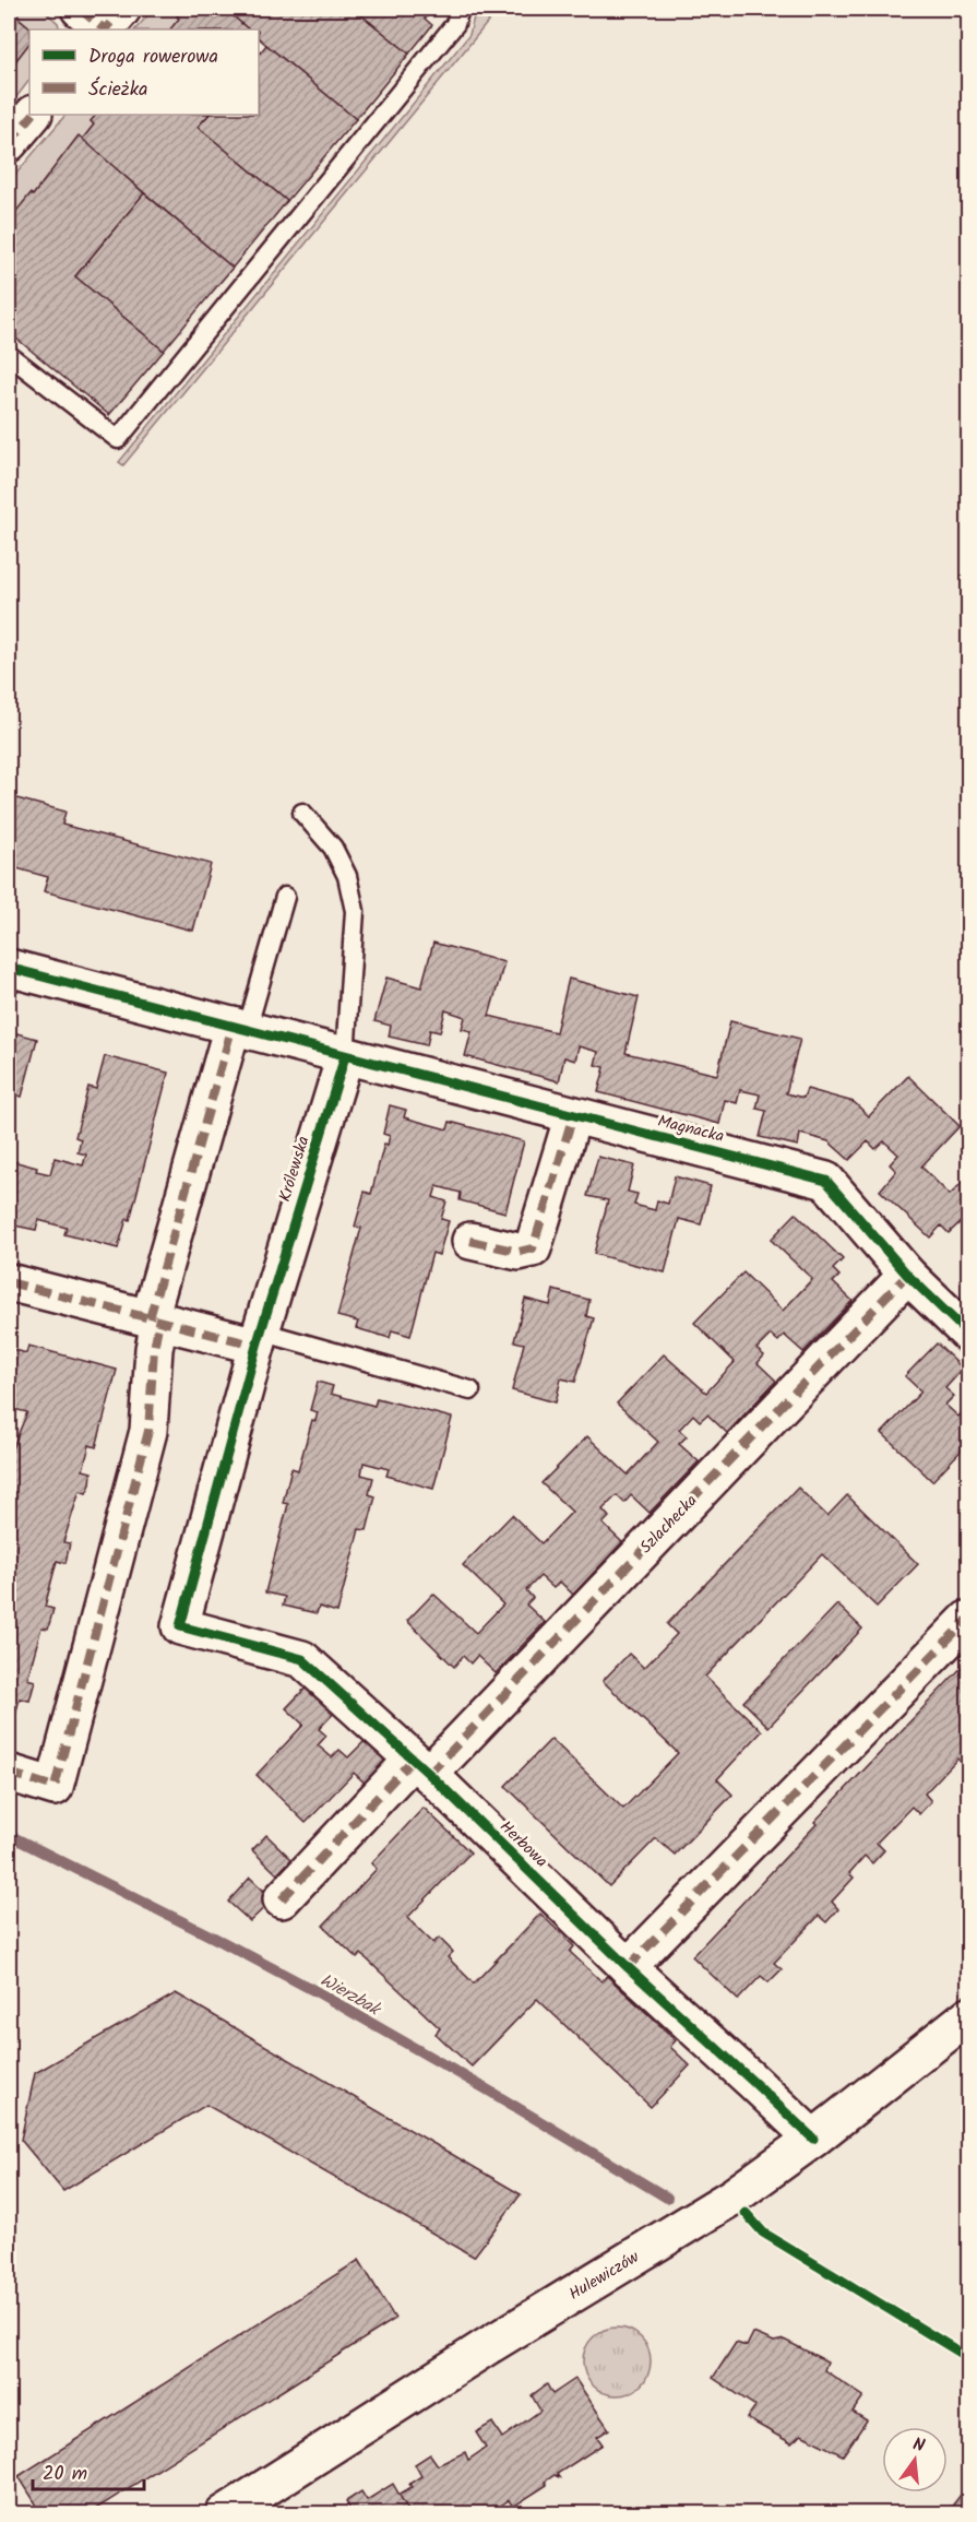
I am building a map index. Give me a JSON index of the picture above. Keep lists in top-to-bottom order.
{
  "streets": {
    "street": [
      "Magnacka",
      "Królewska",
      "Szlachecka",
      "Herbowa",
      "Hulewiczów"
    ]
  },
  "crossings": [
    ["Magnacka", "Królewska"],
    ["Magnacka", "Szlachecka"],
    ["Królewska", "Herbowa"],
    ["Szlachecka", "Herbowa"],
    ["Herbowa", "Hulewiczów"]
  ],
  "water": ["Wierzbak"],
  "legend": ["Droga rowerowa", "Ścieżka"],
  "scale_bar": "20 m",
  "north": "top"
}
